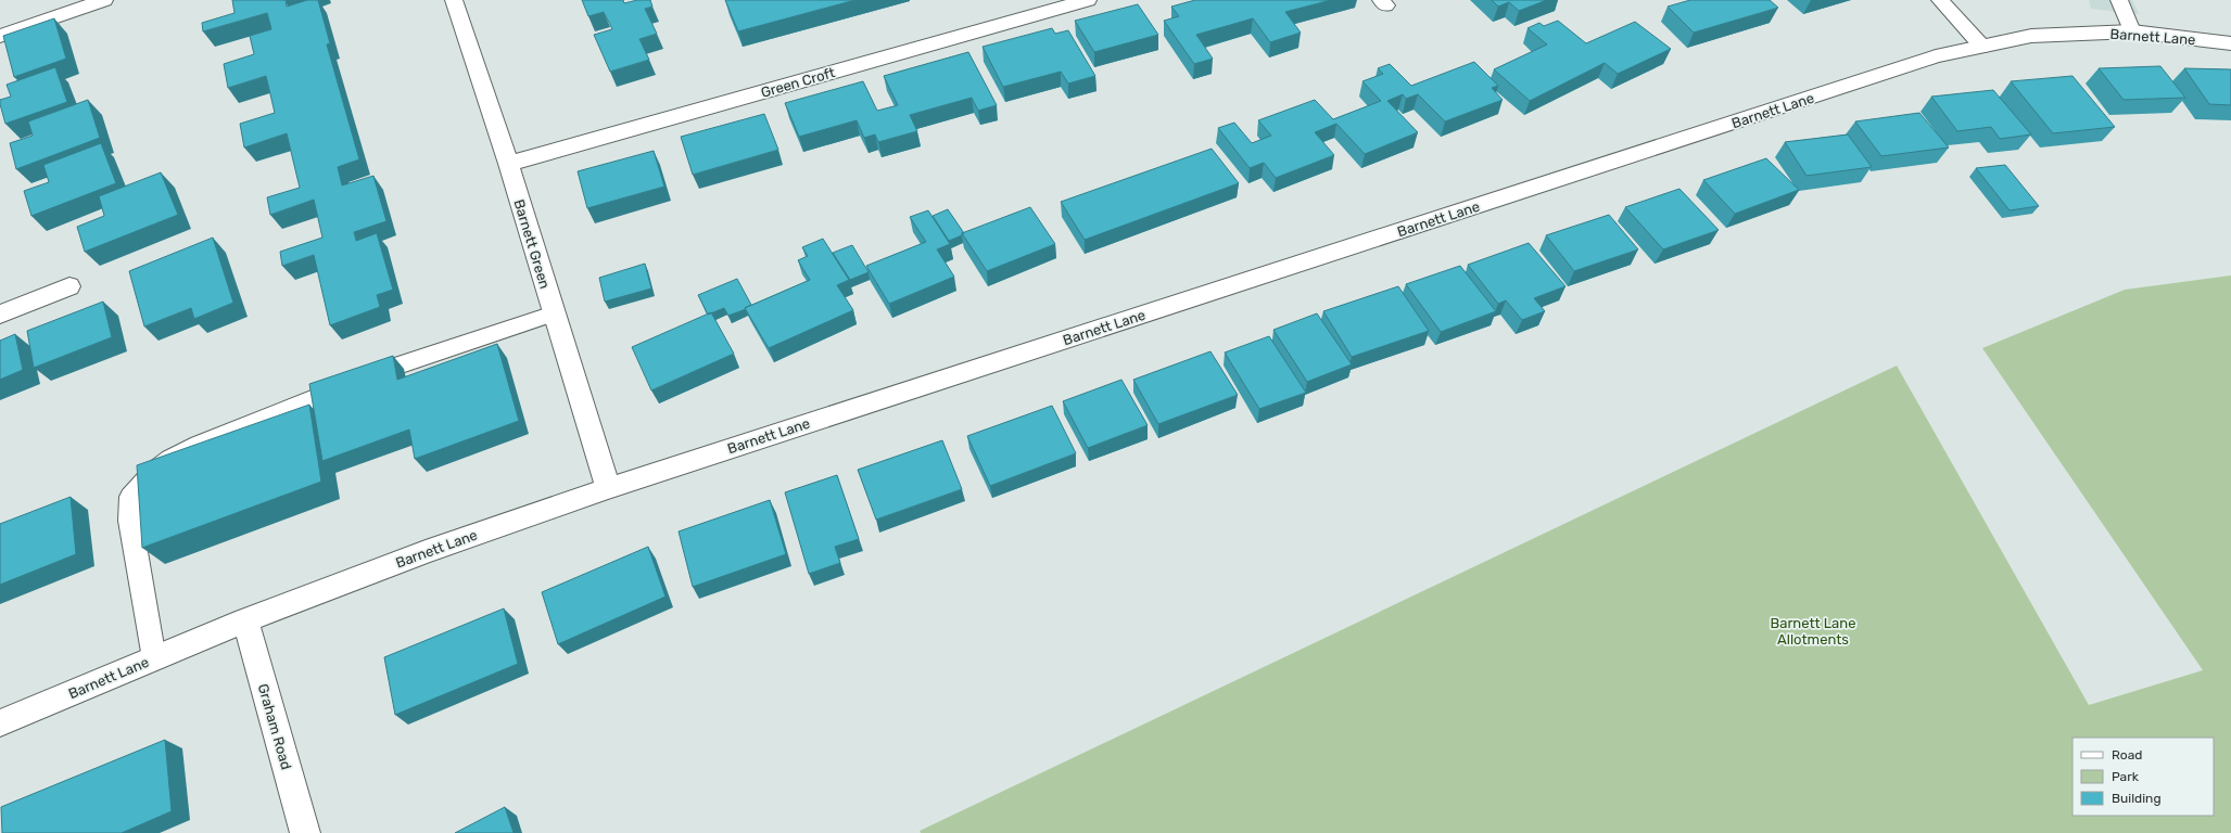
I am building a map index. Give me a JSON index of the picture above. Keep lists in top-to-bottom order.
{
  "streets": {
    "street": [
      "Barnett Lane",
      "Green Croft",
      "Barnett Green",
      "Graham Road"
    ]
  },
  "crossings": [
    ["Barnett Lane", "Barnett Green"],
    ["Barnett Lane", "Graham Road"],
    ["Green Croft", "Barnett Green"]
  ],
  "parks": ["Barnett Lane Allotments"],
  "legend": ["Road", "Park", "Building"]
}
